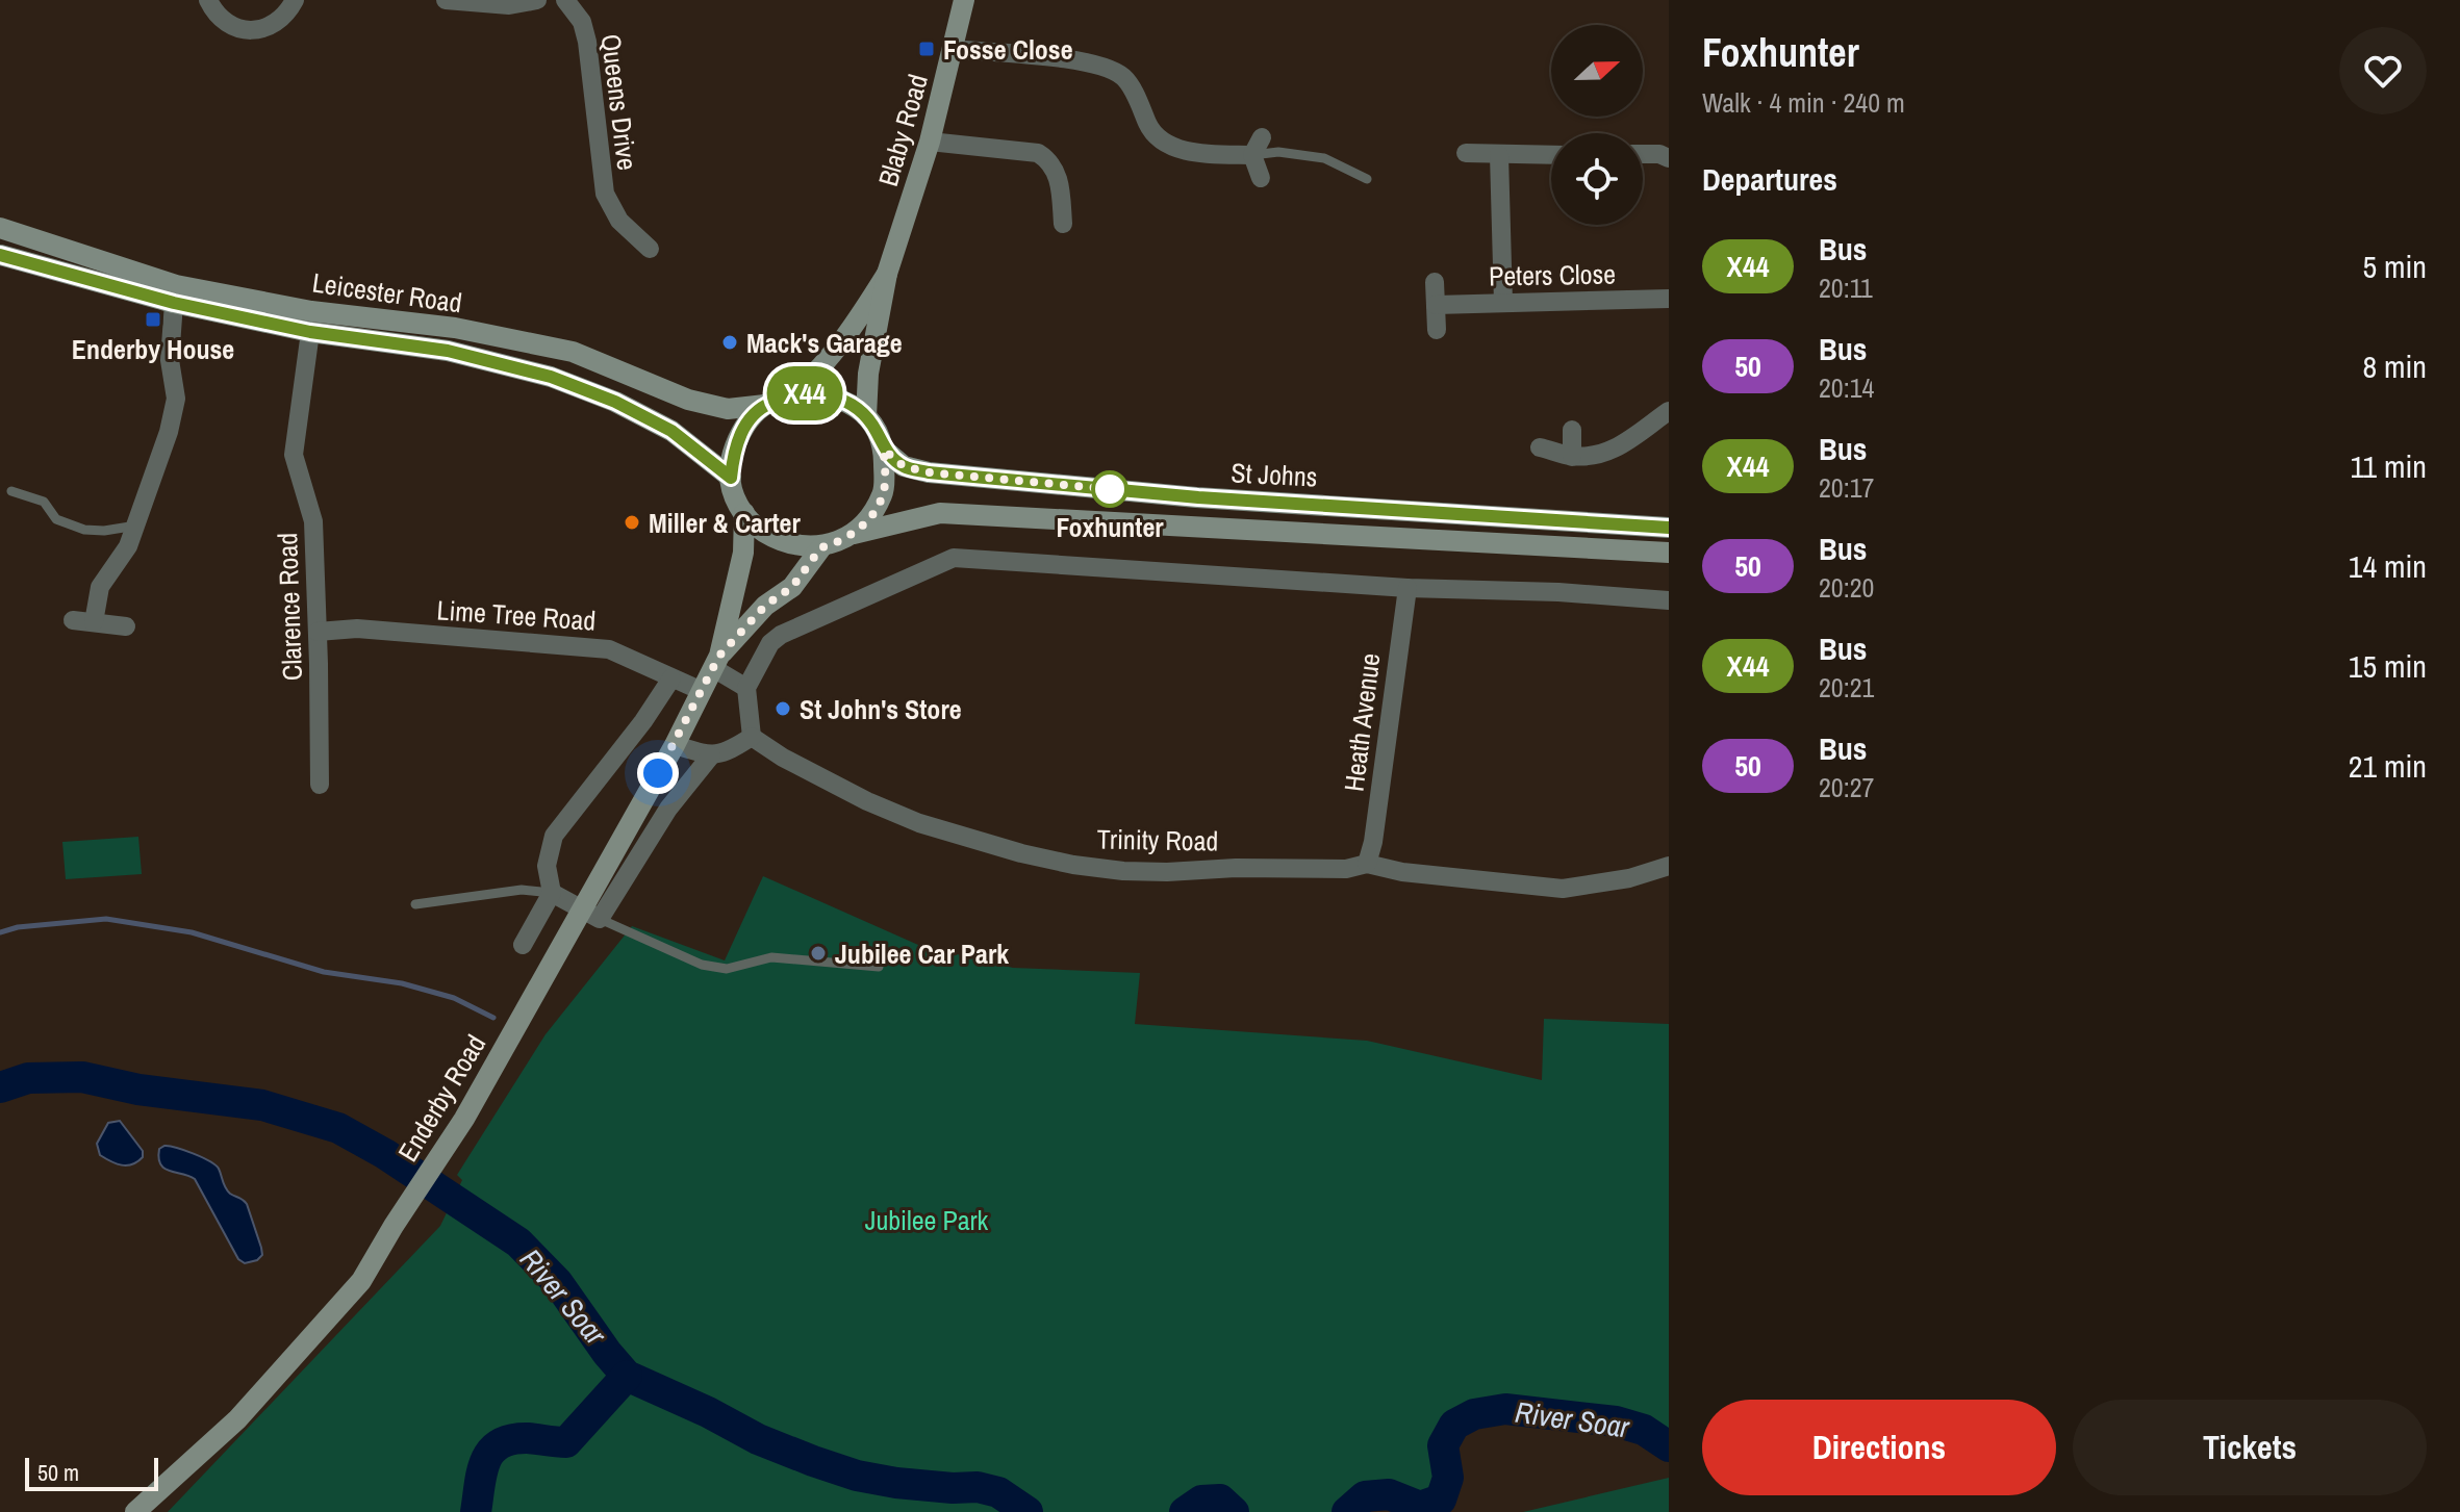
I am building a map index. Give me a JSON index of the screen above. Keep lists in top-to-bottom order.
{
  "streets": {
    "main road": [
      "Blaby Road",
      "Leicester Road",
      "St Johns",
      "Enderby Road"
    ],
    "street": [
      "Queens Drive",
      "Peters Close",
      "Clarence Road",
      "Lime Tree Road",
      "Heath Avenue",
      "Trinity Road"
    ]
  },
  "crossings": [
    ["Blaby Road", "Leicester Road"],
    ["Blaby Road", "St Johns"],
    ["Blaby Road", "Enderby Road"],
    ["Leicester Road", "St Johns"],
    ["Leicester Road", "Clarence Road"],
    ["Leicester Road", "Enderby Road"],
    ["St Johns", "Enderby Road"],
    ["Clarence Road", "Lime Tree Road"],
    ["Lime Tree Road", "Enderby Road"],
    ["Heath Avenue", "Trinity Road"]
  ],
  "water": ["River Soar"],
  "parks": ["Jubilee Park"],
  "places": {
    "transit": ["Fosse Close", "Enderby House"],
    "other": [
      "Mack's Garage",
      "Foxhunter",
      "Miller & Carter",
      "St John's Store",
      "Jubilee Car Park"
    ]
  },
  "lines": ["bus line X44"],
  "scale_bar": "50 m",
  "north": "right",
  "page": {
    "on_map": "X44",
    "heading": [
      ["Foxhunter", "Walk · 4 min · 240 m"],
      "Departures"
    ],
    "list": [
      {
        "mark": "X44",
        "name": "Bus",
        "note": "20:11",
        "value": "5 min"
      },
      {
        "mark": "50",
        "name": "Bus",
        "note": "20:14",
        "value": "8 min"
      },
      {
        "mark": "X44",
        "name": "Bus",
        "note": "20:17",
        "value": "11 min"
      },
      {
        "mark": "50",
        "name": "Bus",
        "note": "20:20",
        "value": "14 min"
      },
      {
        "mark": "X44",
        "name": "Bus",
        "note": "20:21",
        "value": "15 min"
      },
      {
        "mark": "50",
        "name": "Bus",
        "note": "20:27",
        "value": "21 min"
      }
    ],
    "buttons": ["Directions", "Tickets"],
    "scale": "50 m"
  }
}
